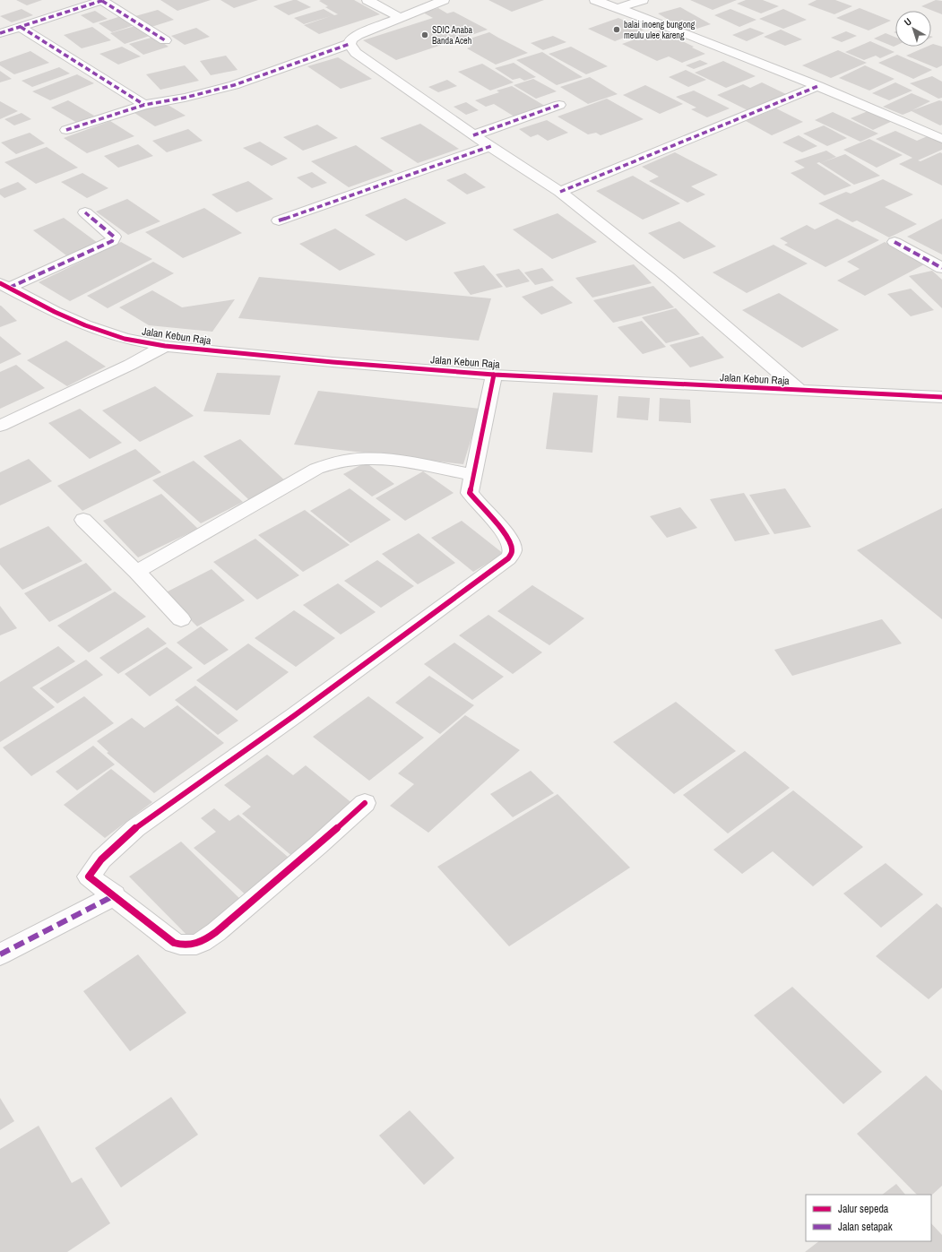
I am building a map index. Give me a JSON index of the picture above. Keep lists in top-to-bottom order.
{
  "streets": {
    "street": ["Jalan Kebun Raja"]
  },
  "places": ["balai inoeng bungong meulu ulee kareng", "SDIC Anaba Banda Aceh"],
  "legend": ["Jalur sepeda", "Jalan setapak"],
  "north": "top left"
}
